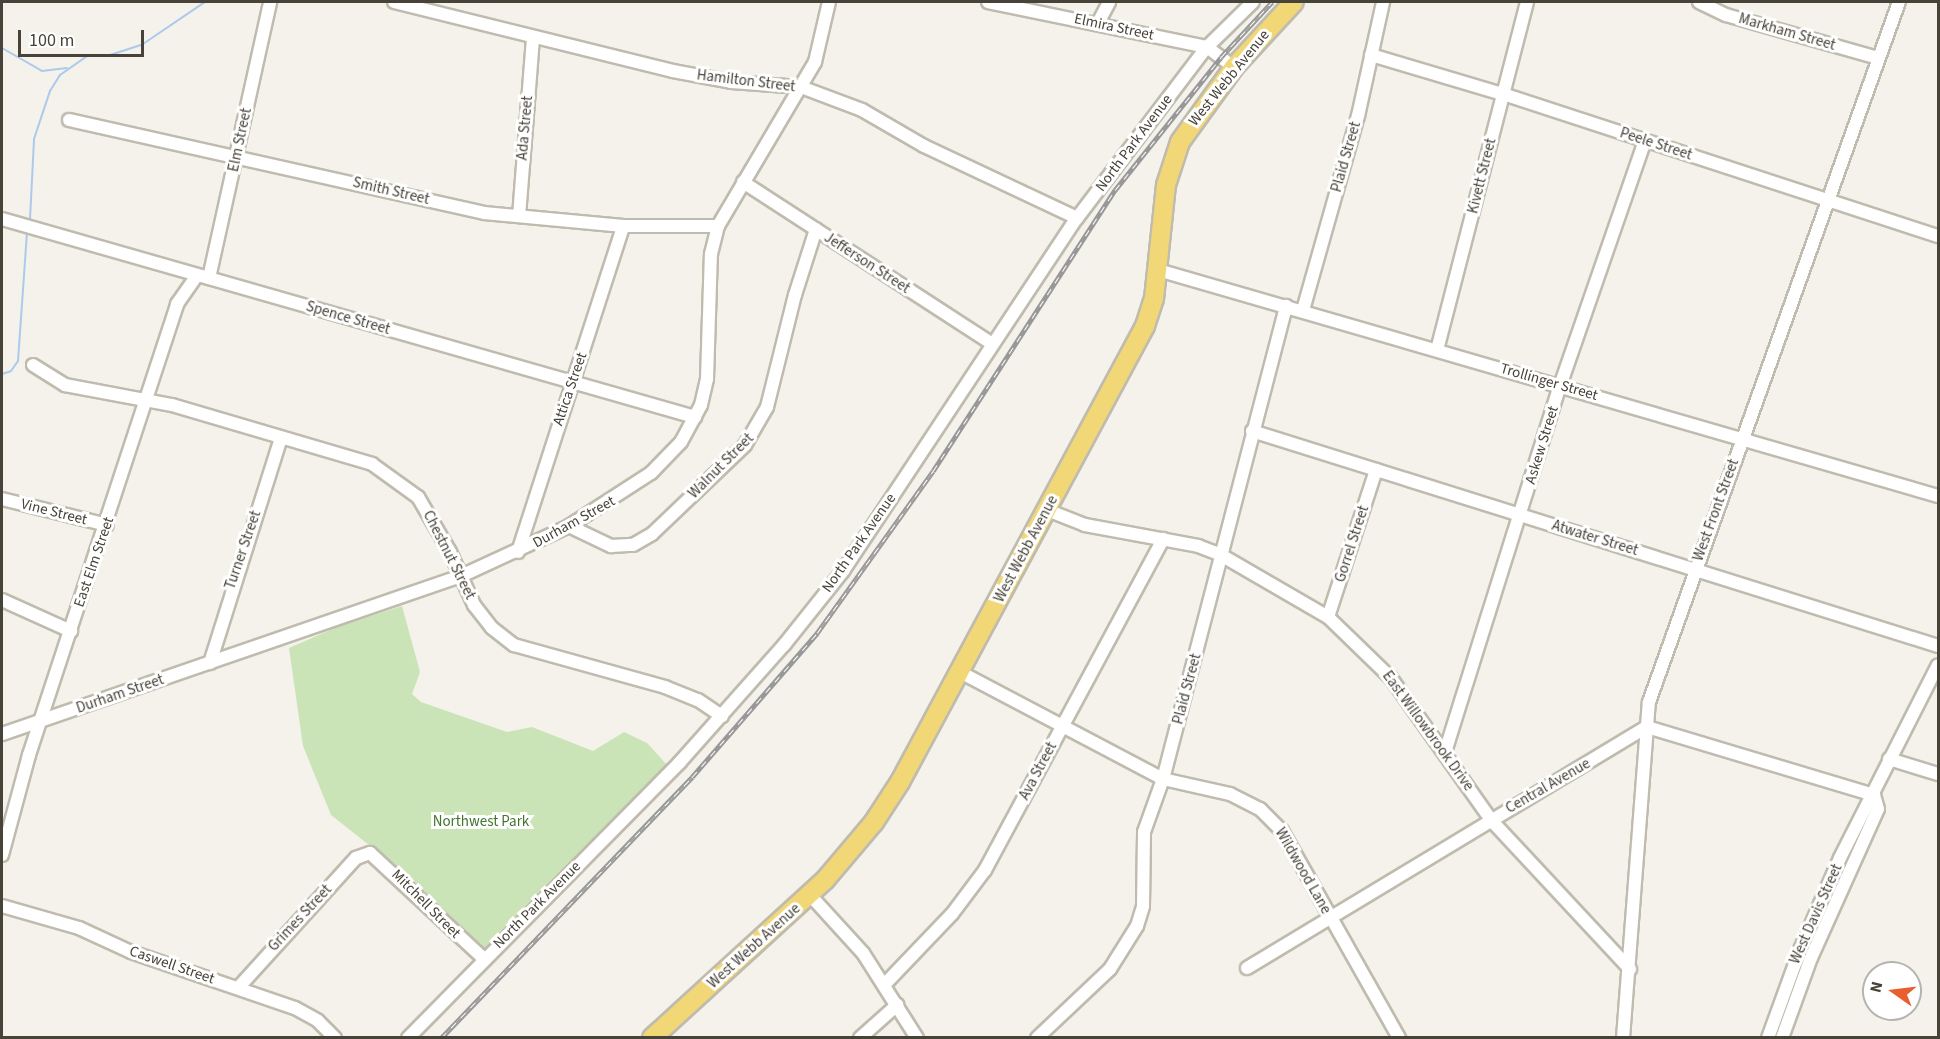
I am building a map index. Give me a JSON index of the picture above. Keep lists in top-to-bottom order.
{
  "streets": {
    "highway": ["West Webb Avenue"],
    "street": [
      "Elmira Street",
      "Markham Street",
      "Hamilton Street",
      "Ada Street",
      "Elm Street",
      "North Park Avenue",
      "Peele Street",
      "Plaid Street",
      "Kivett Street",
      "Smith Street",
      "Jefferson Street",
      "Spence Street",
      "Trollinger Street",
      "Attica Street",
      "Askew Street",
      "Walnut Street",
      "West Front Street",
      "Vine Street",
      "Durham Street",
      "Atwater Street",
      "Gorrel Street",
      "Turner Street",
      "Chestnut Street",
      "East Elm Street",
      "East Willowbrook Drive",
      "Ava Street",
      "Central Avenue",
      "Wildwood Lane",
      "Mitchell Street",
      "West Davis Street",
      "Grimes Street",
      "Caswell Street"
    ]
  },
  "crossings": [
    ["Elmira Street", "West Webb Avenue"],
    ["Elmira Street", "North Park Avenue"],
    ["Markham Street", "West Front Street"],
    ["West Webb Avenue", "Trollinger Street"],
    ["West Webb Avenue", "East Willowbrook Drive"],
    ["West Webb Avenue", "Wildwood Lane"],
    ["Hamilton Street", "Ada Street"],
    ["Hamilton Street", "North Park Avenue"],
    ["Hamilton Street", "Durham Street"],
    ["Ada Street", "Smith Street"],
    ["Elm Street", "Smith Street"],
    ["Elm Street", "Spence Street"],
    ["Elm Street", "East Elm Street"],
    ["North Park Avenue", "Jefferson Street"],
    ["North Park Avenue", "Chestnut Street"],
    ["North Park Avenue", "Mitchell Street"],
    ["Peele Street", "Plaid Street"],
    ["Peele Street", "Kivett Street"],
    ["Peele Street", "Askew Street"],
    ["Peele Street", "West Front Street"],
    ["Plaid Street", "Trollinger Street"],
    ["Plaid Street", "Atwater Street"],
    ["Plaid Street", "East Willowbrook Drive"],
    ["Plaid Street", "Wildwood Lane"],
    ["Kivett Street", "Trollinger Street"],
    ["Smith Street", "Attica Street"],
    ["Smith Street", "Durham Street"],
    ["Jefferson Street", "Walnut Street"],
    ["Jefferson Street", "Durham Street"],
    ["Spence Street", "Attica Street"],
    ["Spence Street", "Durham Street"],
    ["Spence Street", "East Elm Street"],
    ["Trollinger Street", "Askew Street"],
    ["Trollinger Street", "West Front Street"],
    ["Attica Street", "Durham Street"],
    ["Askew Street", "Atwater Street"],
    ["Askew Street", "East Willowbrook Drive"],
    ["Walnut Street", "Durham Street"],
    ["West Front Street", "Atwater Street"],
    ["West Front Street", "East Willowbrook Drive"],
    ["West Front Street", "Central Avenue"],
    ["Vine Street", "East Elm Street"],
    ["Durham Street", "Turner Street"],
    ["Durham Street", "Chestnut Street"],
    ["Durham Street", "East Elm Street"],
    ["Atwater Street", "Gorrel Street"],
    ["Gorrel Street", "East Willowbrook Drive"],
    ["Turner Street", "Chestnut Street"],
    ["Chestnut Street", "East Elm Street"],
    ["East Willowbrook Drive", "Ava Street"],
    ["East Willowbrook Drive", "Central Avenue"],
    ["Ava Street", "Wildwood Lane"],
    ["Central Avenue", "Wildwood Lane"],
    ["Mitchell Street", "Grimes Street"],
    ["Grimes Street", "Caswell Street"]
  ],
  "parks": ["Northwest Park"],
  "scale_bar": "100 m",
  "north": "left"
}
